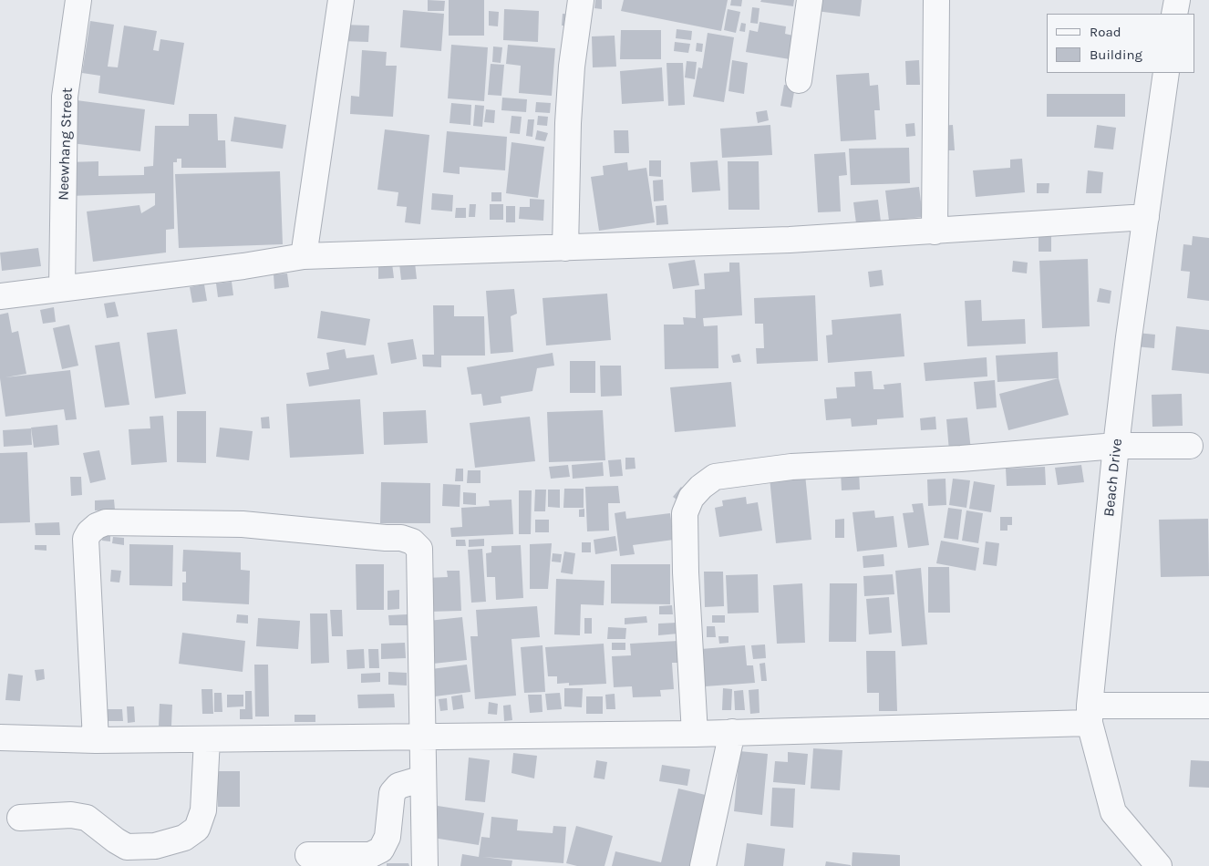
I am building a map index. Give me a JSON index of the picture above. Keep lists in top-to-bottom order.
{
  "streets": {
    "street": ["Neewhang Street", "Beach Drive"]
  },
  "legend": ["Road", "Building"]
}
